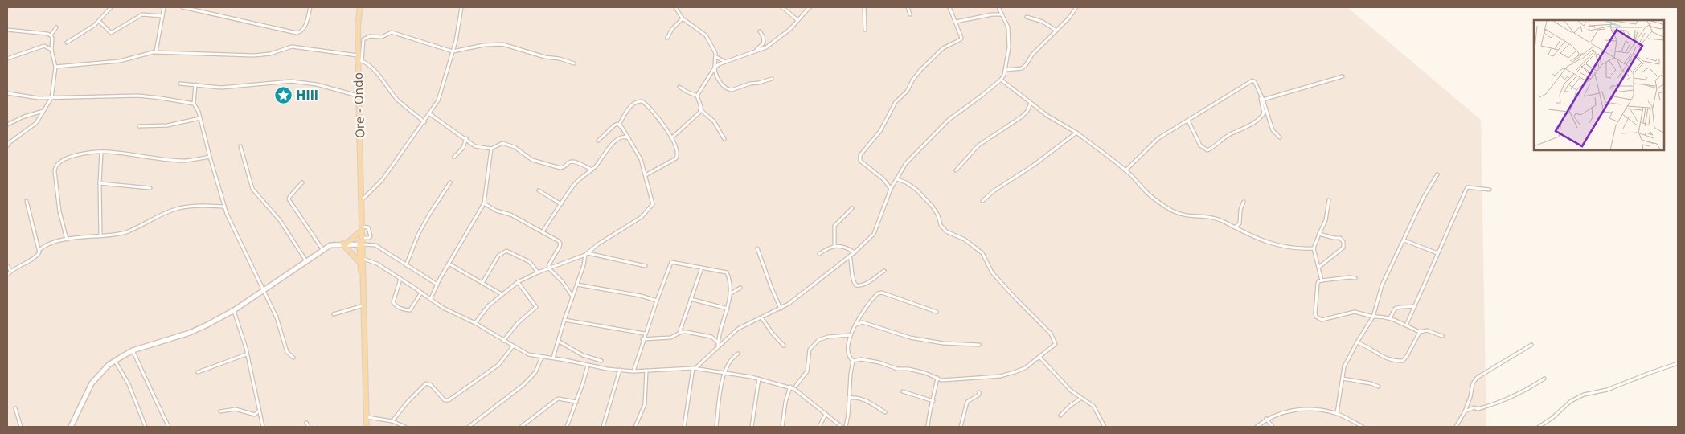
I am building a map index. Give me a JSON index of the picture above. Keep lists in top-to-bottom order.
{
  "streets": {
    "main road": ["Ore - Ondo"]
  },
  "places": {
    "place": ["Hill"]
  }
}
